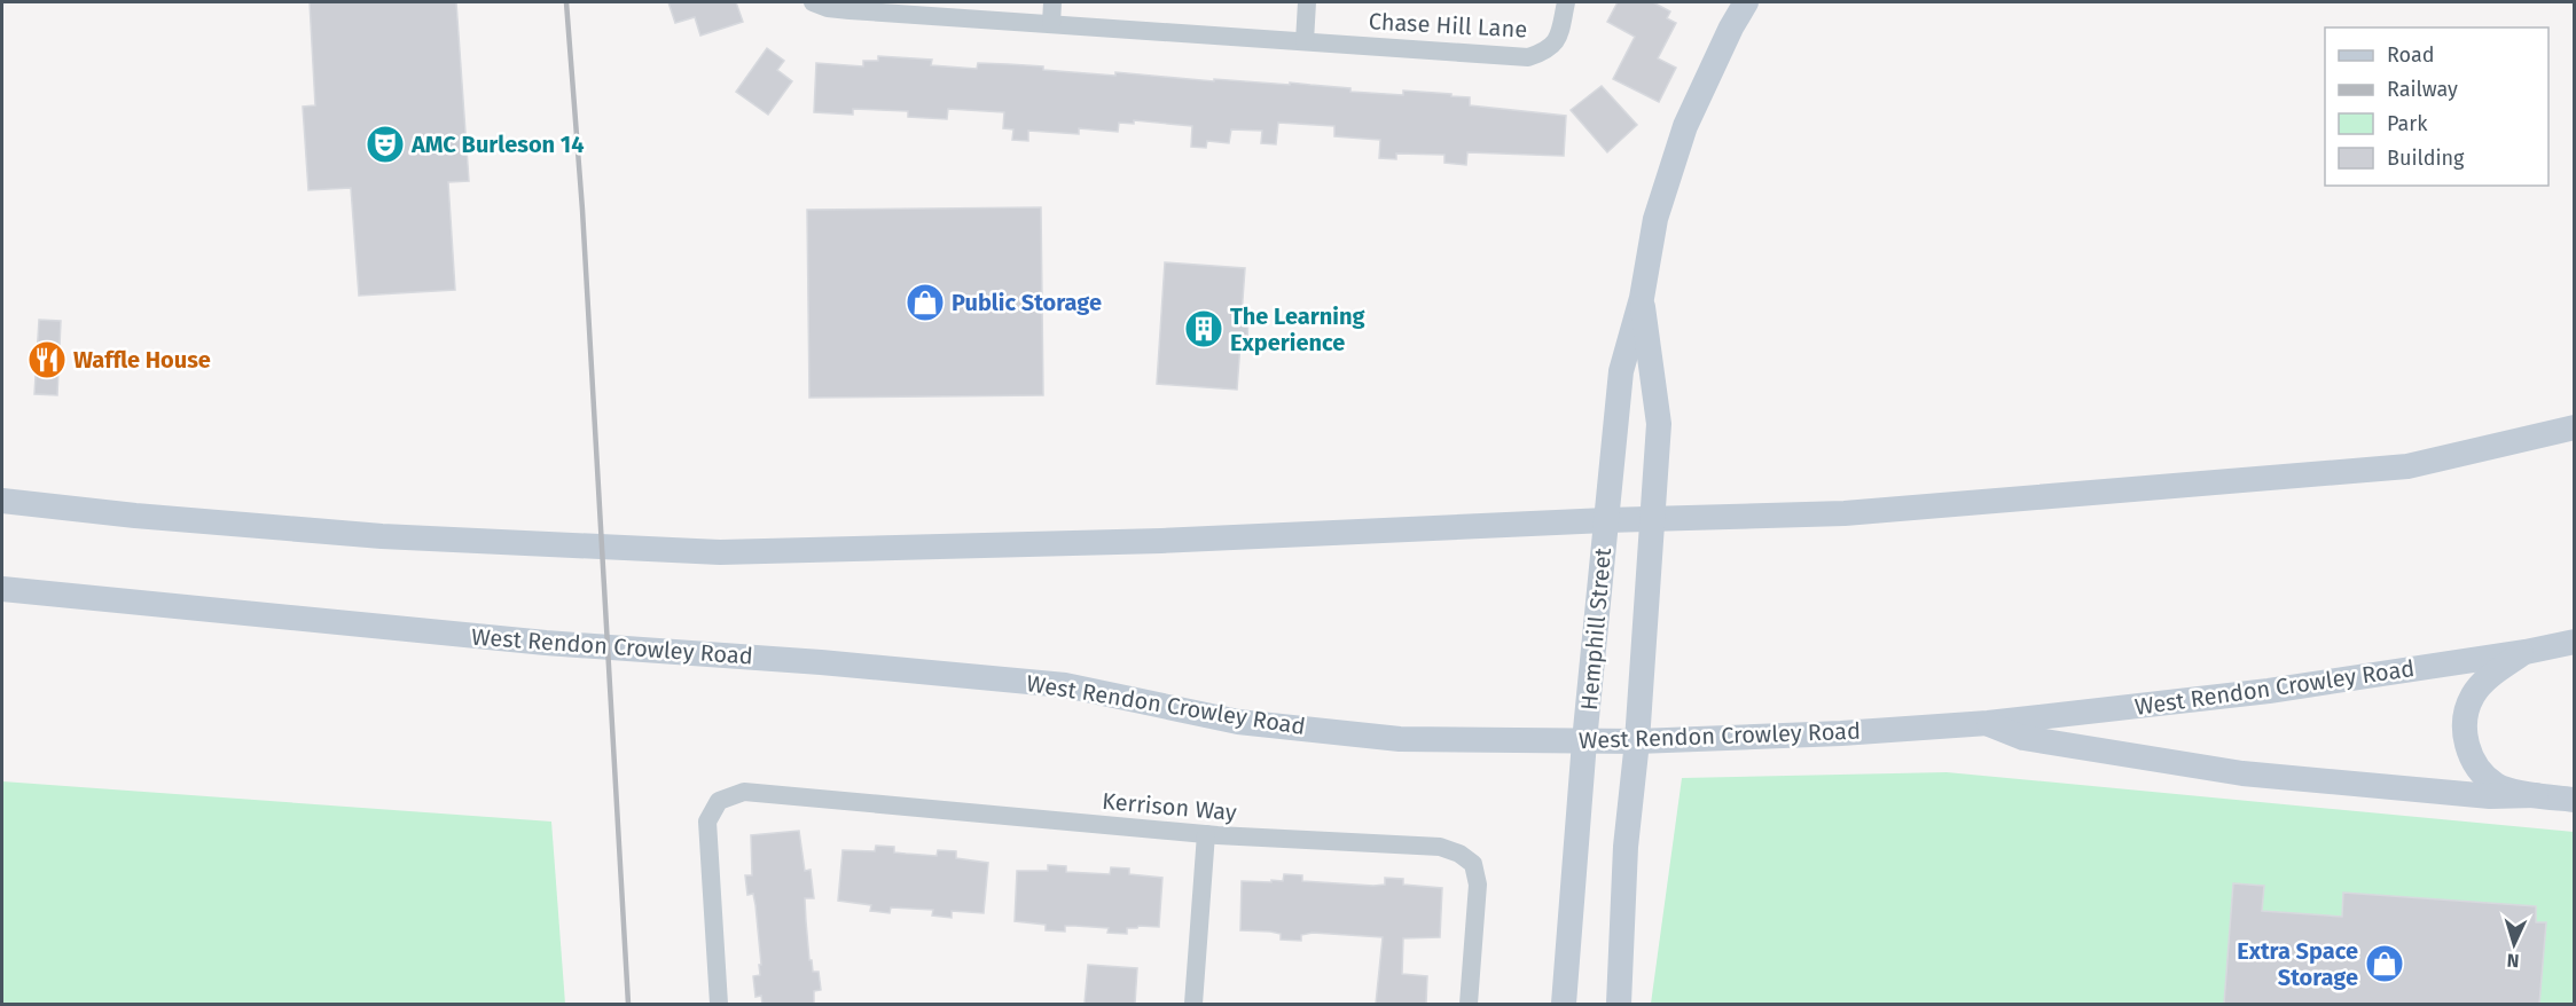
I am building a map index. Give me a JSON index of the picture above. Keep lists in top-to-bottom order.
{
  "streets": {
    "main road": ["Hemphill Street", "West Rendon Crowley Road"],
    "street": ["Chase Hill Lane", "Kerrison Way"]
  },
  "crossings": [
    ["Hemphill Street", "West Rendon Crowley Road"]
  ],
  "places": {
    "theatre": ["AMC Burleson 14"],
    "shop": ["Public Storage", "Extra Space Storage"],
    "building": ["The Learning Experience"],
    "restaurant": ["Waffle House"]
  },
  "legend": [
    "Road",
    "Railway",
    "Park",
    "Building"
  ],
  "north": "bottom"
}
